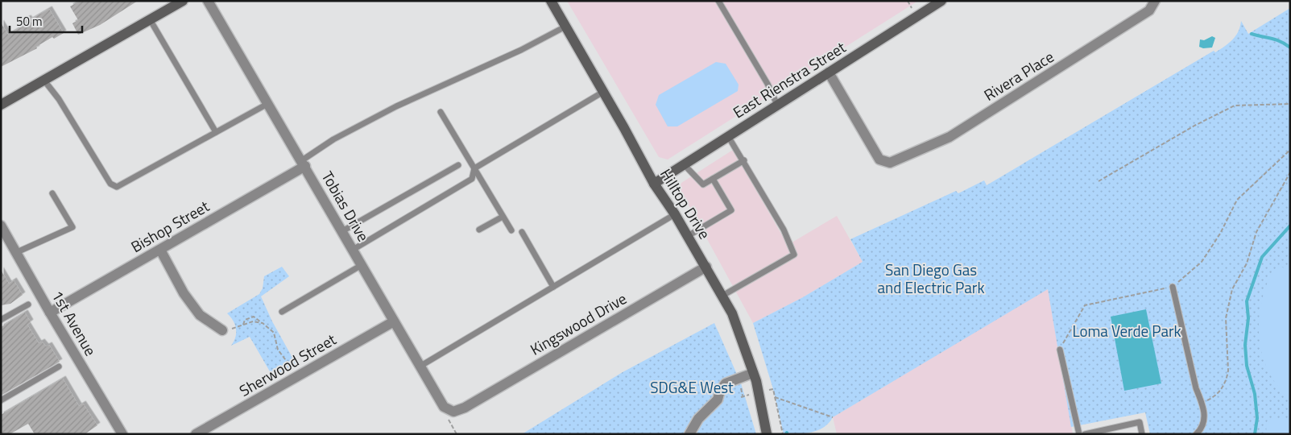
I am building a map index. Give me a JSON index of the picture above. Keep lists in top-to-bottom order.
{
  "streets": {
    "street": [
      "Rivera Place",
      "East Rienstra Street",
      "Hilltop Drive",
      "Tobias Drive",
      "Bishop Street",
      "1st Avenue",
      "Kingswood Drive",
      "Sherwood Street"
    ]
  },
  "crossings": [
    ["Rivera Place", "East Rienstra Street"],
    ["East Rienstra Street", "Hilltop Drive"],
    ["Hilltop Drive", "Kingswood Drive"],
    ["Tobias Drive", "Bishop Street"],
    ["Tobias Drive", "Kingswood Drive"],
    ["Tobias Drive", "Sherwood Street"],
    ["Bishop Street", "1st Avenue"]
  ],
  "parks": ["San Diego Gas and Electric Park", "Loma Verde Park", "SDG&E West"],
  "scale_bar": "50 m"
}
